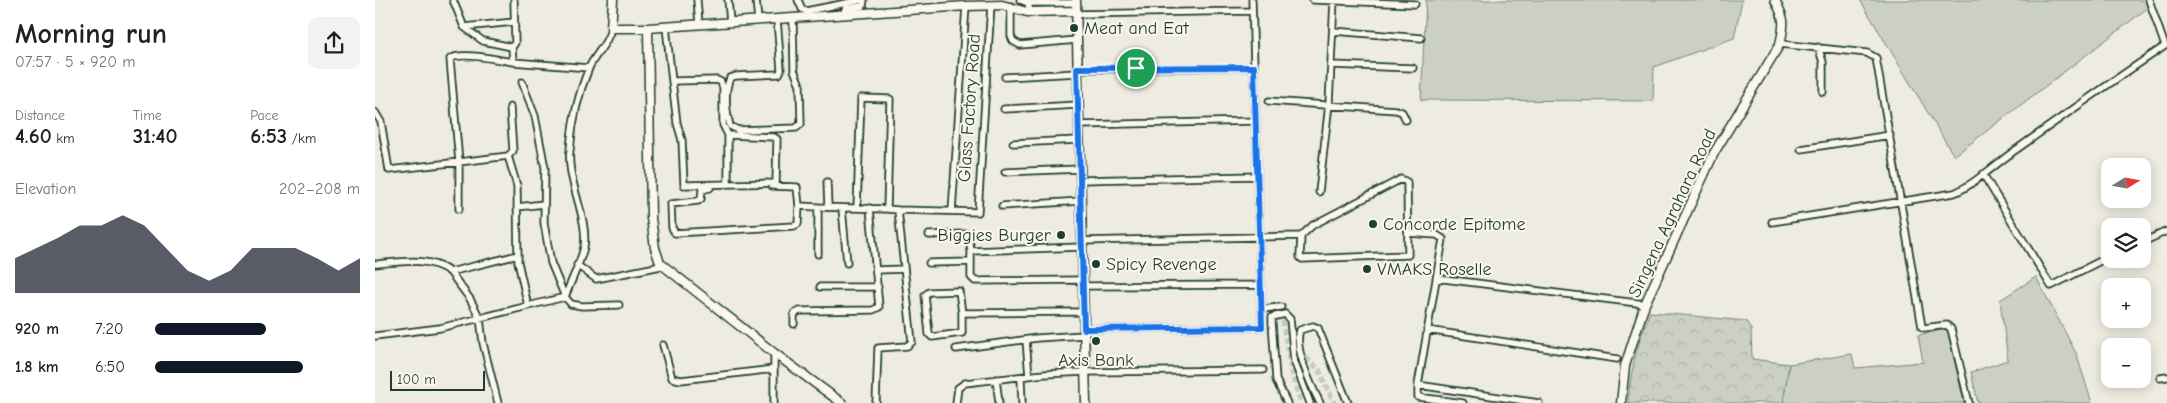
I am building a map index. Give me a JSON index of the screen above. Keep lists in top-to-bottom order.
{
  "streets": {
    "street": ["Glass Factory Road", "Singena Agrahara Road"]
  },
  "places": [
    "Meat and Eat",
    "Concorde Epitome",
    "Biggies Burger",
    "Spicy Revenge",
    "VMAKS Roselle",
    "Axis Bank"
  ],
  "scale_bar": "100 m",
  "north": "right",
  "page": {
    "heading": ["Morning run", "07:57 · 5 × 920 m"],
    "stats": [
      ["Distance", "4.60 km"],
      ["Time", "31:40"],
      ["Pace", "6:53 /km"]
    ],
    "map_buttons": ["+", "−"],
    "chart": ["Elevation", "202–208 m"],
    "list": [
      {
        "name": "920 m",
        "note": "7:20"
      },
      {
        "name": "1.8 km",
        "note": "6:50"
      }
    ],
    "scale": "100 m"
  }
}
